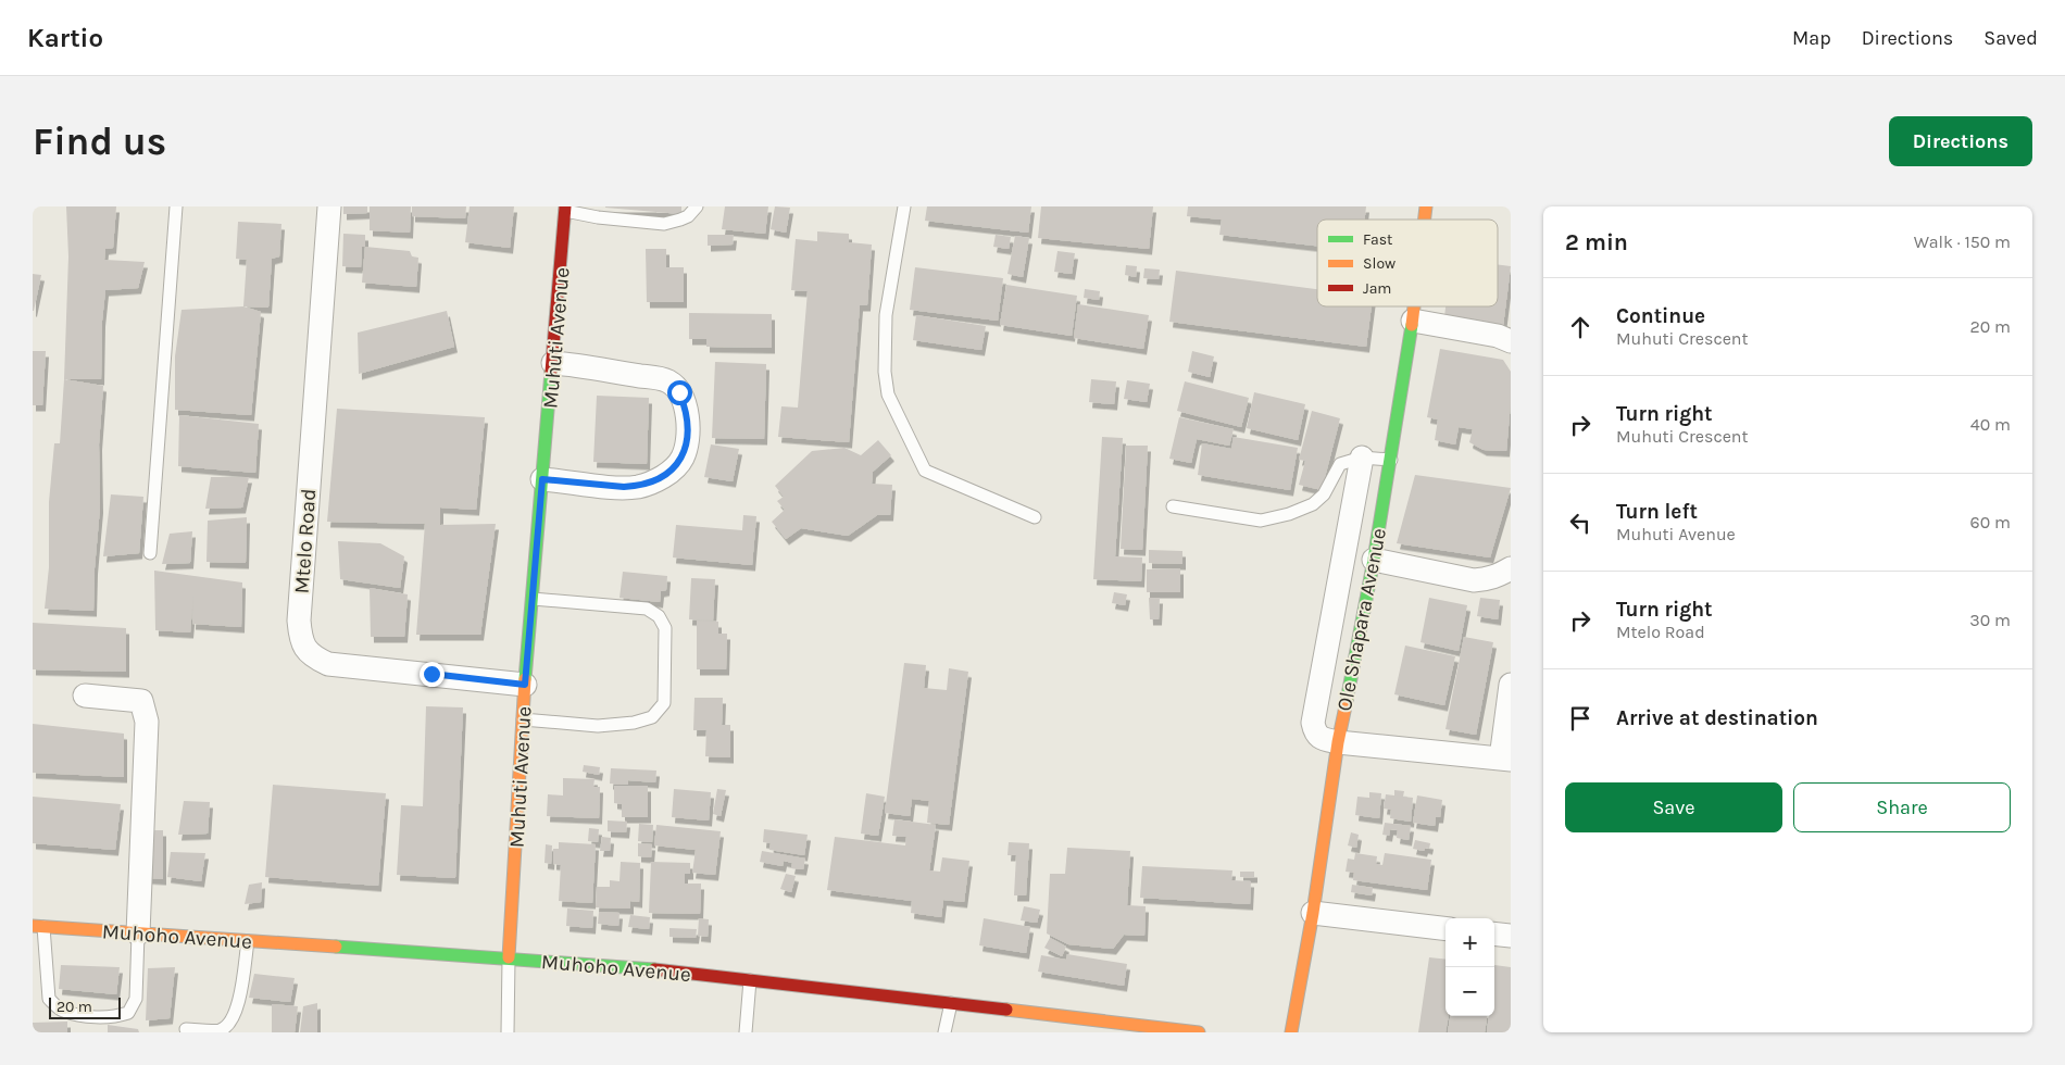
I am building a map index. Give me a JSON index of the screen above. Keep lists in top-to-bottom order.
{
  "streets": {
    "street": [
      "Muhuti Avenue",
      "Mtelo Road",
      "Ole Shapara Avenue",
      "Muhoho Avenue"
    ]
  },
  "crossings": [
    ["Muhuti Avenue", "Mtelo Road"],
    ["Muhuti Avenue", "Muhoho Avenue"]
  ],
  "legend": ["Fast", "Slow", "Jam"],
  "scale_bar": "20 m",
  "page": {
    "header": "Kartio",
    "nav": ["Map", "Directions", "Saved"],
    "buttons": [
      "Directions",
      ["Save", "Share"]
    ],
    "title": "Find us",
    "heading": ["2 min", "Walk · 150 m"],
    "list": [
      ["Continue", "Muhuti Crescent", "20 m"],
      ["Turn right", "Muhuti Crescent", "40 m"],
      ["Turn left", "Muhuti Avenue", "60 m"],
      ["Turn right", "Mtelo Road", "30 m"],
      "Arrive at destination"
    ],
    "map_buttons": ["+", "−"],
    "scale": "20 m"
  }
}
